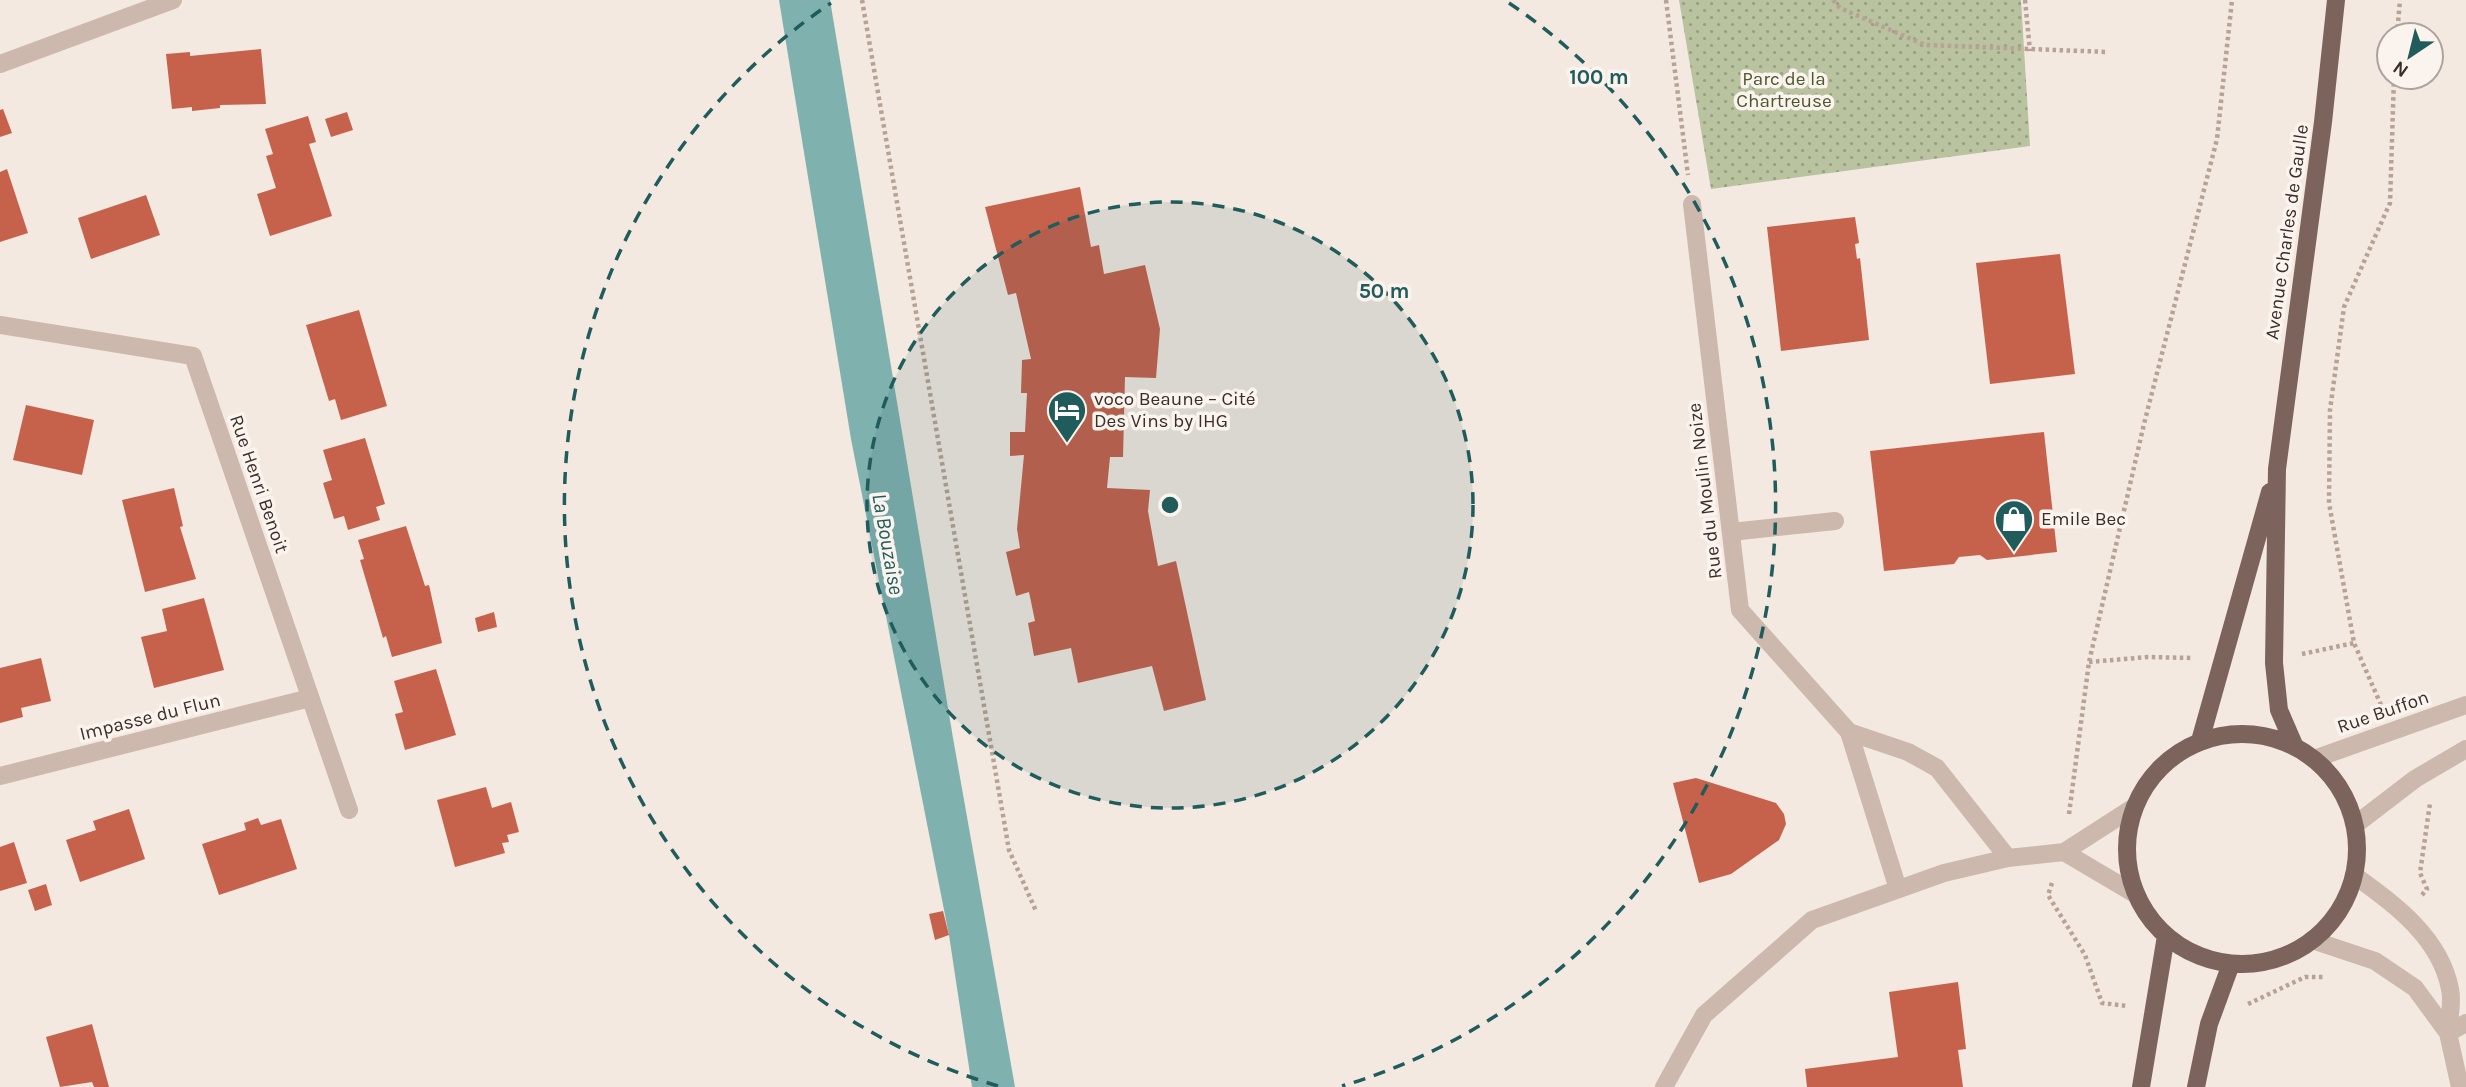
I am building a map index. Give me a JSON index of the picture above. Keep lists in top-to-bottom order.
{
  "streets": {
    "main road": ["Avenue Charles de Gaulle"],
    "street": [
      "Rue Henri Benoit",
      "Rue du Moulin Noize",
      "Rue Buffon",
      "Impasse du Flun"
    ]
  },
  "crossings": [
    ["Avenue Charles de Gaulle", "Rue Buffon"],
    ["Rue Henri Benoit", "Impasse du Flun"]
  ],
  "water": ["La Bouzaise"],
  "parks": ["Parc de la Chartreuse"],
  "places": {
    "hotel": ["voco Beaune – Cité Des Vins by IHG"],
    "shop": ["Emile Bec"]
  },
  "north": "bottom left",
  "rings": ["100 m", "50 m"]
}
